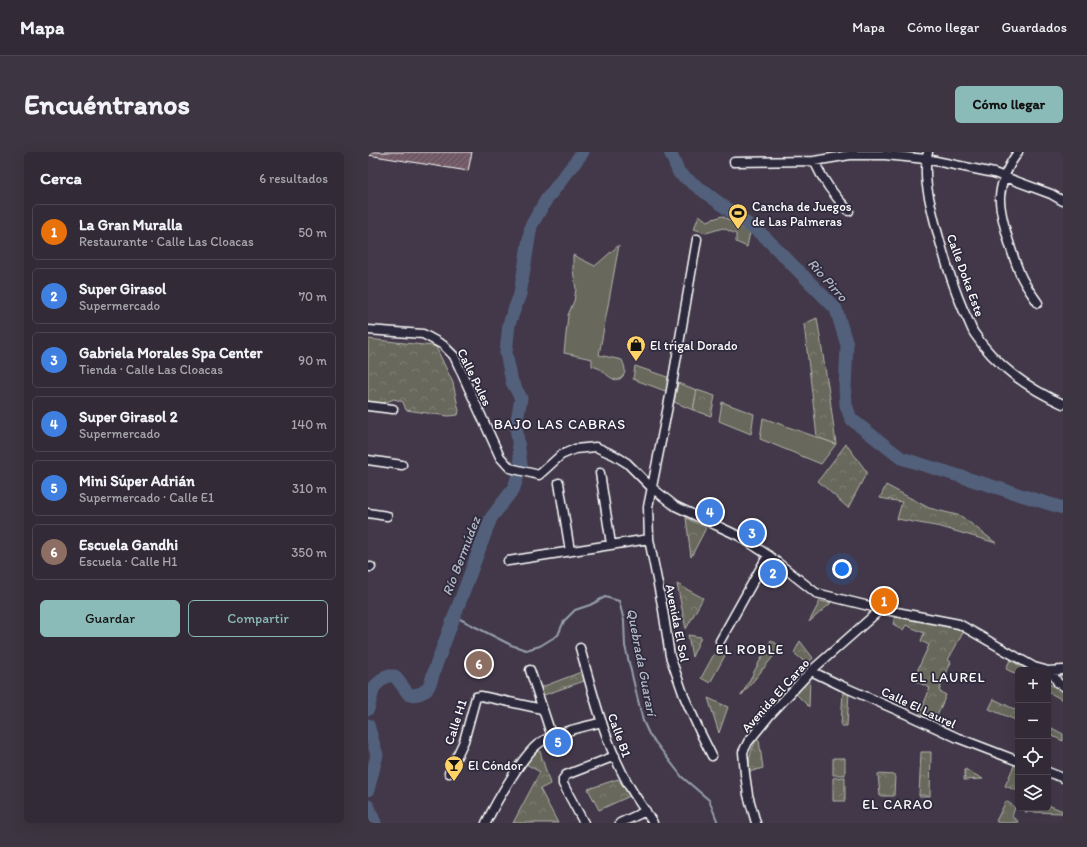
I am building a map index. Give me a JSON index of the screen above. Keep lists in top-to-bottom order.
{
  "streets": {
    "street": [
      "Calle Doka Este",
      "Calle Pules",
      "Avenida El Sol",
      "Avenida El Carao",
      "Calle El Laurel",
      "Calle H1",
      "Calle B1"
    ]
  },
  "crossings": [
    ["Calle Pules", "Avenida El Sol"],
    ["Avenida El Carao", "Calle El Laurel"]
  ],
  "districts": [
    "BAJO LAS CABRAS",
    "EL ROBLE",
    "EL LAUREL",
    "EL CARAO"
  ],
  "water": ["Rio Pirro", "Río Bermúdez", "Quebrada Guararí"],
  "places": {
    "sports": ["Cancha de Juegos de Las Palmeras"],
    "shop": ["El trigal Dorado"],
    "bar": ["El Cóndor"]
  },
  "page": {
    "header": "Mapa",
    "nav": ["Mapa", "Cómo llegar", "Guardados"],
    "buttons": [
      "Cómo llegar",
      ["Guardar", "Compartir"]
    ],
    "title": "Encuéntranos",
    "heading": ["Cerca", "6 resultados"],
    "list": [
      {
        "mark": "1",
        "name": "La Gran Muralla",
        "note": "Restaurante · Calle Las Cloacas",
        "value": "50 m"
      },
      {
        "mark": "2",
        "name": "Super Girasol",
        "note": "Supermercado",
        "value": "70 m"
      },
      {
        "mark": "3",
        "name": "Gabriela Morales Spa Center",
        "note": "Tienda · Calle Las Cloacas",
        "value": "90 m"
      },
      {
        "mark": "4",
        "name": "Super Girasol 2",
        "note": "Supermercado",
        "value": "140 m"
      },
      {
        "mark": "5",
        "name": "Mini Súper Adrián",
        "note": "Supermercado · Calle E1",
        "value": "310 m"
      },
      {
        "mark": "6",
        "name": "Escuela Gandhi",
        "note": "Escuela · Calle H1",
        "value": "350 m"
      }
    ],
    "pins": [
      "4",
      "3",
      "2",
      "1",
      "6",
      "5"
    ],
    "map_buttons": ["+", "−"]
  }
}
